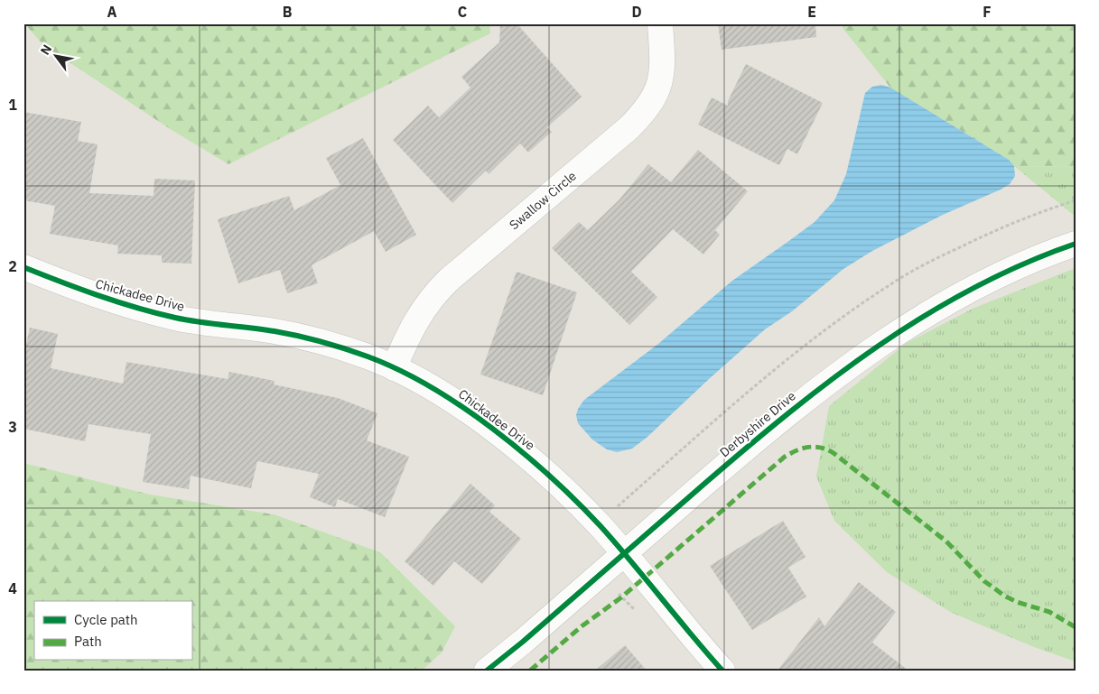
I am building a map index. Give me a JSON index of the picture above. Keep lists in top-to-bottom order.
{
  "streets": {
    "street": ["Swallow Circle", "Chickadee Drive", "Derbyshire Drive"]
  },
  "crossings": [
    ["Swallow Circle", "Chickadee Drive"],
    ["Chickadee Drive", "Derbyshire Drive"]
  ],
  "legend": ["Cycle path", "Path"],
  "north": "top left",
  "grid": {
    "columns": [
      "A",
      "B",
      "C",
      "D",
      "E",
      "F"
    ],
    "rows": [
      "1",
      "2",
      "3",
      "4"
    ]
  }
}
